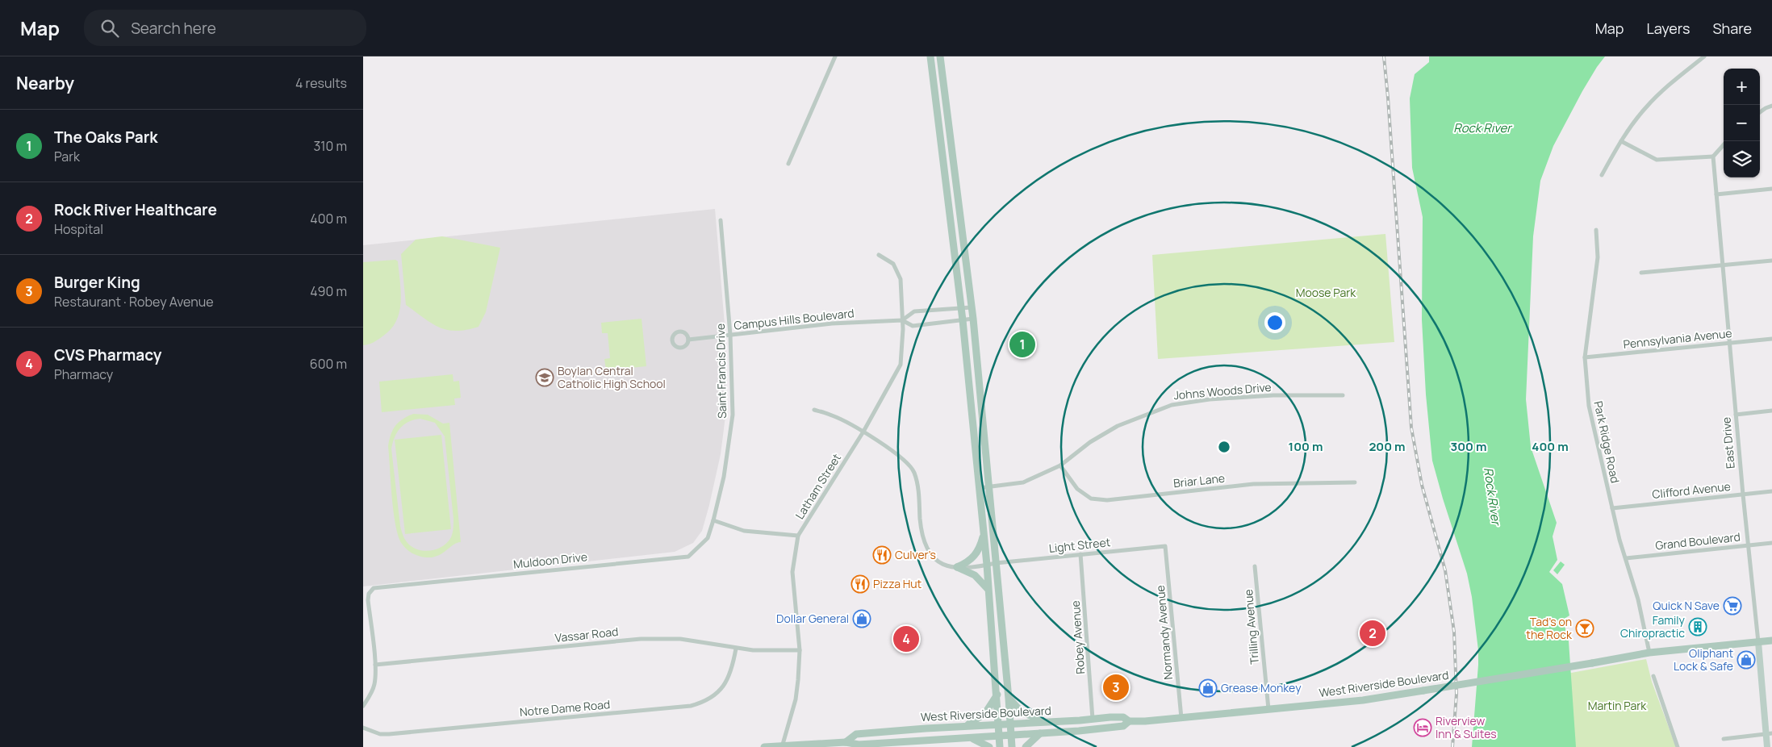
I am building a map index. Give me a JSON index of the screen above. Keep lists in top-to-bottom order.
{
  "streets": {
    "main road": ["West Riverside Boulevard"],
    "street": [
      "Campus Hills Boulevard",
      "Pennsylvania Avenue",
      "Saint Francis Drive",
      "Johns Woods Drive",
      "Park Ridge Road",
      "East Drive",
      "Briar Lane",
      "Latham Street",
      "Clifford Avenue",
      "Grand Boulevard",
      "Light Street",
      "Muldoon Drive",
      "Trilling Avenue",
      "Normandy Avenue",
      "Vassar Road",
      "Robey Avenue",
      "Notre Dame Road"
    ]
  },
  "crossings": [
    ["Campus Hills Boulevard", "Saint Francis Drive"],
    ["Campus Hills Boulevard", "Latham Street"],
    ["Pennsylvania Avenue", "Park Ridge Road"],
    ["Pennsylvania Avenue", "East Drive"],
    ["Saint Francis Drive", "Muldoon Drive"],
    ["Johns Woods Drive", "Briar Lane"],
    ["Park Ridge Road", "Clifford Avenue"],
    ["Park Ridge Road", "Grand Boulevard"],
    ["Park Ridge Road", "West Riverside Boulevard"],
    ["East Drive", "Clifford Avenue"],
    ["East Drive", "Grand Boulevard"],
    ["East Drive", "West Riverside Boulevard"],
    ["Latham Street", "Light Street"],
    ["Latham Street", "Vassar Road"],
    ["Latham Street", "West Riverside Boulevard"],
    ["Light Street", "Normandy Avenue"],
    ["Light Street", "Robey Avenue"],
    ["Muldoon Drive", "Vassar Road"],
    ["Trilling Avenue", "West Riverside Boulevard"],
    ["Normandy Avenue", "West Riverside Boulevard"],
    ["Vassar Road", "Notre Dame Road"],
    ["Robey Avenue", "West Riverside Boulevard"]
  ],
  "water": ["Rock River"],
  "parks": ["Moose Park", "Martin Park"],
  "places": {
    "school or university": ["Boylan Central Catholic High School"],
    "restaurant": ["Culver's", "Pizza Hut"],
    "supermarket": ["Quick N Save"],
    "shop": ["Dollar General", "Oliphant Lock & Safe", "Grease Monkey"],
    "building": ["Family Chiropractic"],
    "bar": ["Tad's on the Rock"],
    "hotel": ["Riverview Inn & Suites"]
  },
  "page": {
    "header": "Map",
    "search": "Search here",
    "nav": ["Map", "Layers", "Share"],
    "heading": ["Nearby", "4 results"],
    "map_buttons": ["+", "−"],
    "list": [
      {
        "mark": "1",
        "name": "The Oaks Park",
        "note": "Park",
        "value": "310 m"
      },
      {
        "mark": "2",
        "name": "Rock River Healthcare",
        "note": "Hospital",
        "value": "400 m"
      },
      {
        "mark": "3",
        "name": "Burger King",
        "note": "Restaurant · Robey Avenue",
        "value": "490 m"
      },
      {
        "mark": "4",
        "name": "CVS Pharmacy",
        "note": "Pharmacy",
        "value": "600 m"
      }
    ],
    "pins": [
      "1",
      "2",
      "4",
      "3"
    ]
  },
  "rings": [
    "100 m",
    "200 m",
    "300 m",
    "400 m"
  ]
}
